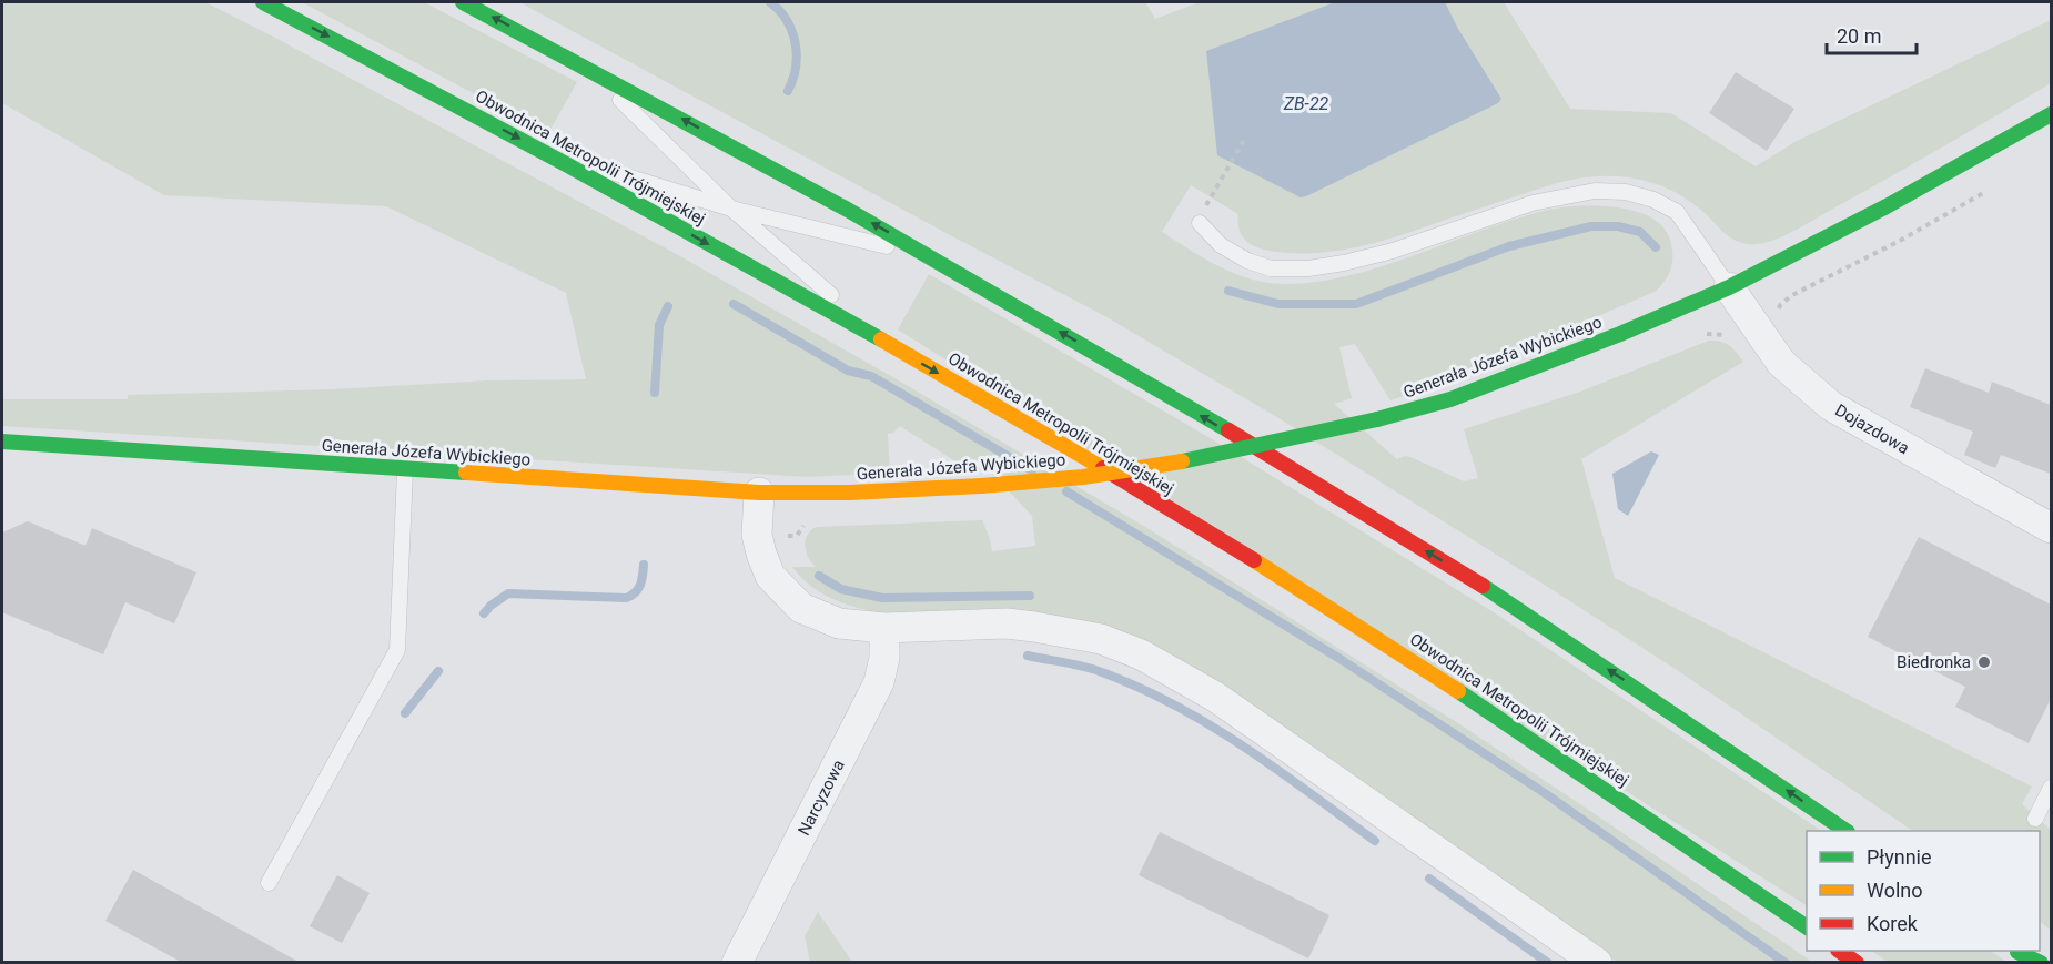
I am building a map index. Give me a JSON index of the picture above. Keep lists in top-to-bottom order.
{
  "streets": {
    "main road": ["Obwodnica Metropolii Trójmiejskiej", "Generała Józefa Wybickiego"],
    "street": ["Dojazdowa", "Narcyzowa"]
  },
  "crossings": [
    ["Generała Józefa Wybickiego", "Dojazdowa"]
  ],
  "water": ["ZB-22"],
  "places": ["Biedronka"],
  "legend": ["Płynnie", "Wolno", "Korek"],
  "scale_bar": "20 m"
}
